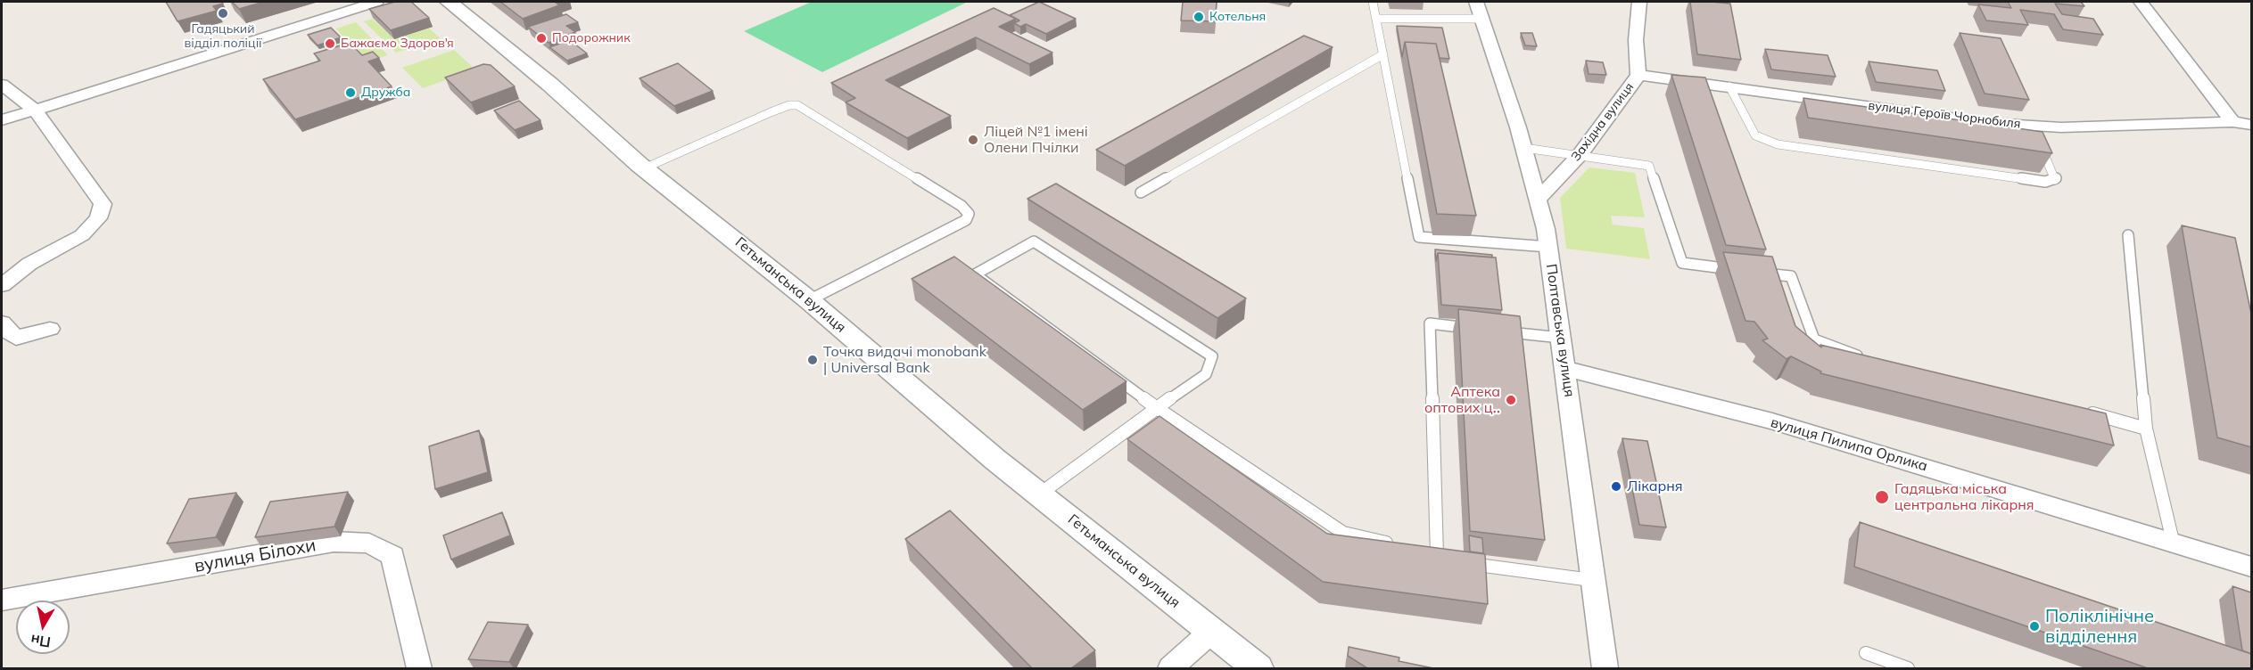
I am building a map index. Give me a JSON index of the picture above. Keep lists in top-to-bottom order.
{
  "streets": {
    "street": [
      "вулиця Героїв Чорнобиля",
      "Західна вулиця",
      "Гетьманська вулиця",
      "Полтавська вулиця",
      "вулиця Пилипа Орлика",
      "вулиця Білохи"
    ]
  },
  "crossings": [
    ["вулиця Героїв Чорнобиля", "Західна вулиця"],
    ["Західна вулиця", "Полтавська вулиця"],
    ["Полтавська вулиця", "вулиця Пилипа Орлика"]
  ],
  "places": [
    "Гадяцький відділ поліції",
    "Котельня",
    "Подорожник",
    "Бажаємо Здоров'я",
    "Дружба",
    "Ліцей №1 імені Олени Пчілки",
    "Точка видачі monobank | Universal Bank",
    "Аптека оптових ц‥",
    "Лікарня",
    "Гадяцька міська центральна лікарня",
    "Поліклінічне відділення"
  ],
  "north": "bottom"
}
